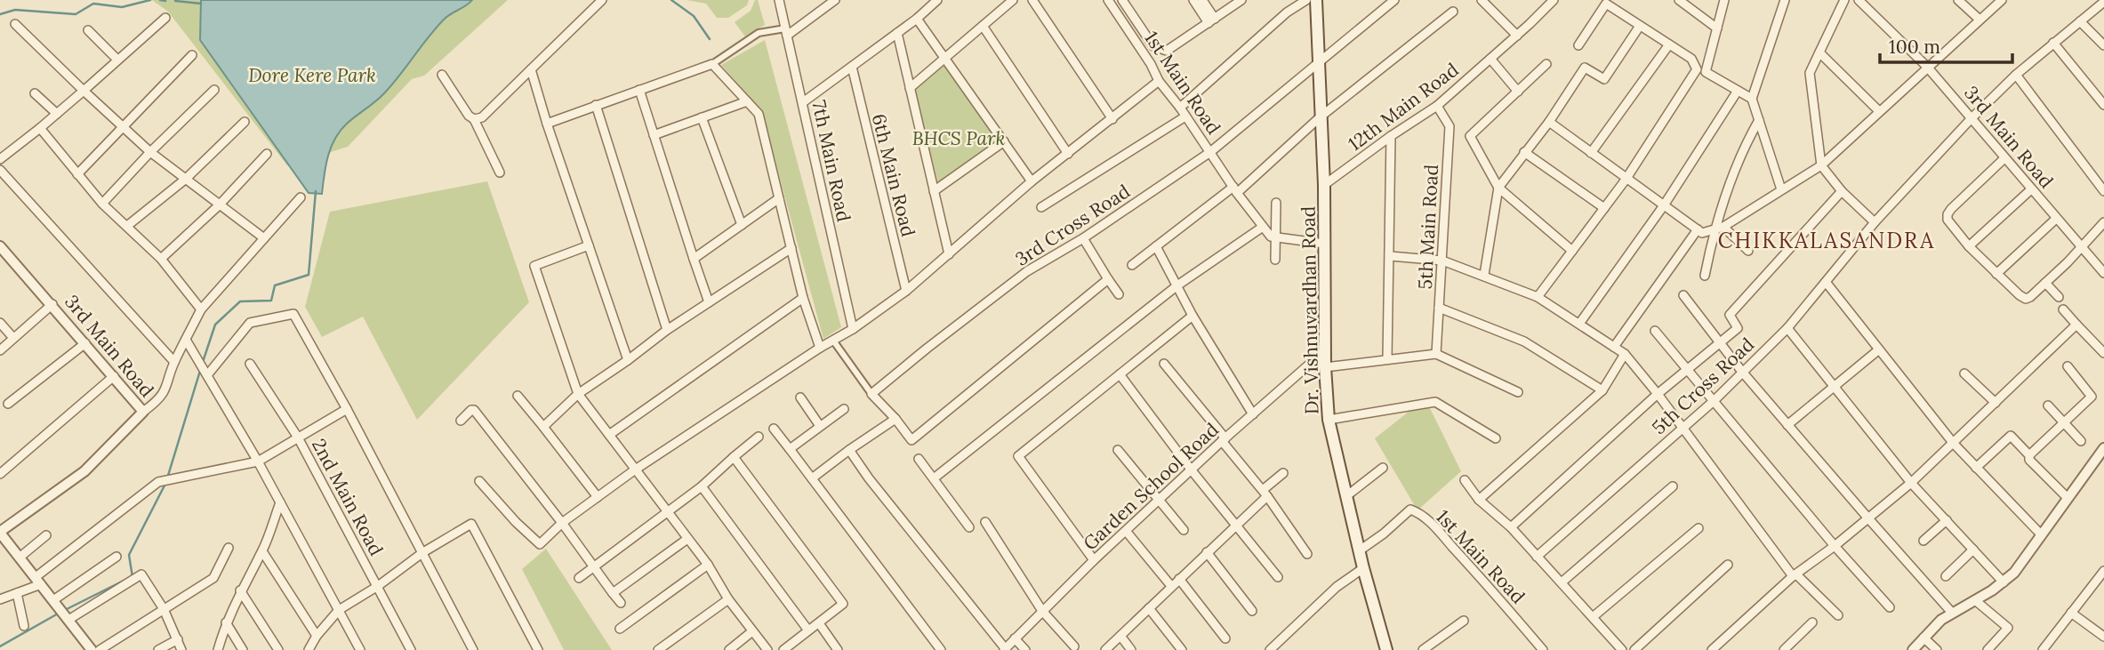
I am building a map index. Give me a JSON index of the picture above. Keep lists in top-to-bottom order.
{
  "streets": {
    "main road": ["Dr. Vishnuvardhan Road"],
    "street": [
      "1st Main Road",
      "12th Main Road",
      "3rd Main Road",
      "7th Main Road",
      "6th Main Road",
      "3rd Cross Road",
      "5th Main Road",
      "5th Cross Road",
      "Garden School Road",
      "2nd Main Road"
    ]
  },
  "crossings": [
    ["1st Main Road", "3rd Cross Road"],
    ["1st Main Road", "Dr. Vishnuvardhan Road"],
    ["12th Main Road", "5th Main Road"],
    ["12th Main Road", "Dr. Vishnuvardhan Road"],
    ["3rd Cross Road", "Dr. Vishnuvardhan Road"],
    ["Dr. Vishnuvardhan Road", "Garden School Road"]
  ],
  "districts": ["CHIKKALASANDRA"],
  "parks": ["Dore Kere Park", "BHCS Park"],
  "scale_bar": "100 m"
}
